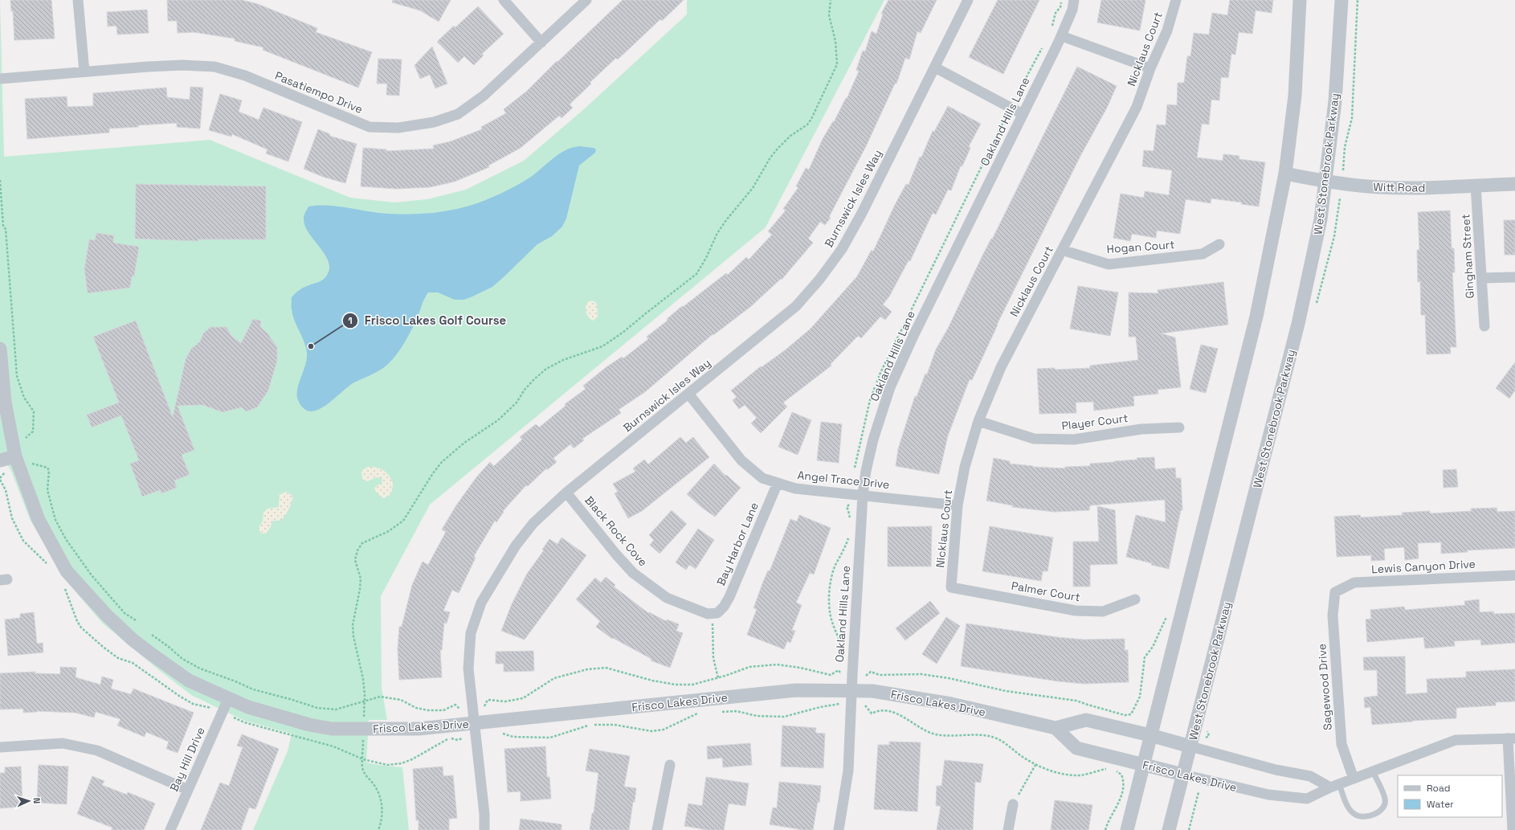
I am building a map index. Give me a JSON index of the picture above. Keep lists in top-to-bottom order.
{
  "streets": {
    "street": [
      "Nicklaus Court",
      "Pasatiempo Drive",
      "Oakland Hills Lane",
      "West Stonebrook Parkway",
      "Witt Road",
      "Burnswick Isles Way",
      "Hogan Court",
      "Gingham Street",
      "Player Court",
      "Angel Trace Drive",
      "Black Rock Cove",
      "Bay Harbor Lane",
      "Lewis Canyon Drive",
      "Palmer Court",
      "Sagewood Drive",
      "Frisco Lakes Drive",
      "Bay Hill Drive"
    ]
  },
  "crossings": [
    ["Nicklaus Court", "Hogan Court"],
    ["Nicklaus Court", "Player Court"],
    ["Nicklaus Court", "Angel Trace Drive"],
    ["Nicklaus Court", "Palmer Court"],
    ["Oakland Hills Lane", "Angel Trace Drive"],
    ["Oakland Hills Lane", "Frisco Lakes Drive"],
    ["West Stonebrook Parkway", "Witt Road"],
    ["West Stonebrook Parkway", "Frisco Lakes Drive"],
    ["Witt Road", "Gingham Street"],
    ["Burnswick Isles Way", "Angel Trace Drive"],
    ["Burnswick Isles Way", "Black Rock Cove"],
    ["Burnswick Isles Way", "Frisco Lakes Drive"],
    ["Angel Trace Drive", "Bay Harbor Lane"],
    ["Black Rock Cove", "Bay Harbor Lane"],
    ["Lewis Canyon Drive", "Sagewood Drive"],
    ["Sagewood Drive", "Frisco Lakes Drive"],
    ["Frisco Lakes Drive", "Bay Hill Drive"]
  ],
  "places": ["Frisco Lakes Golf Course"],
  "legend": ["Road", "Water"],
  "north": "right"
}
